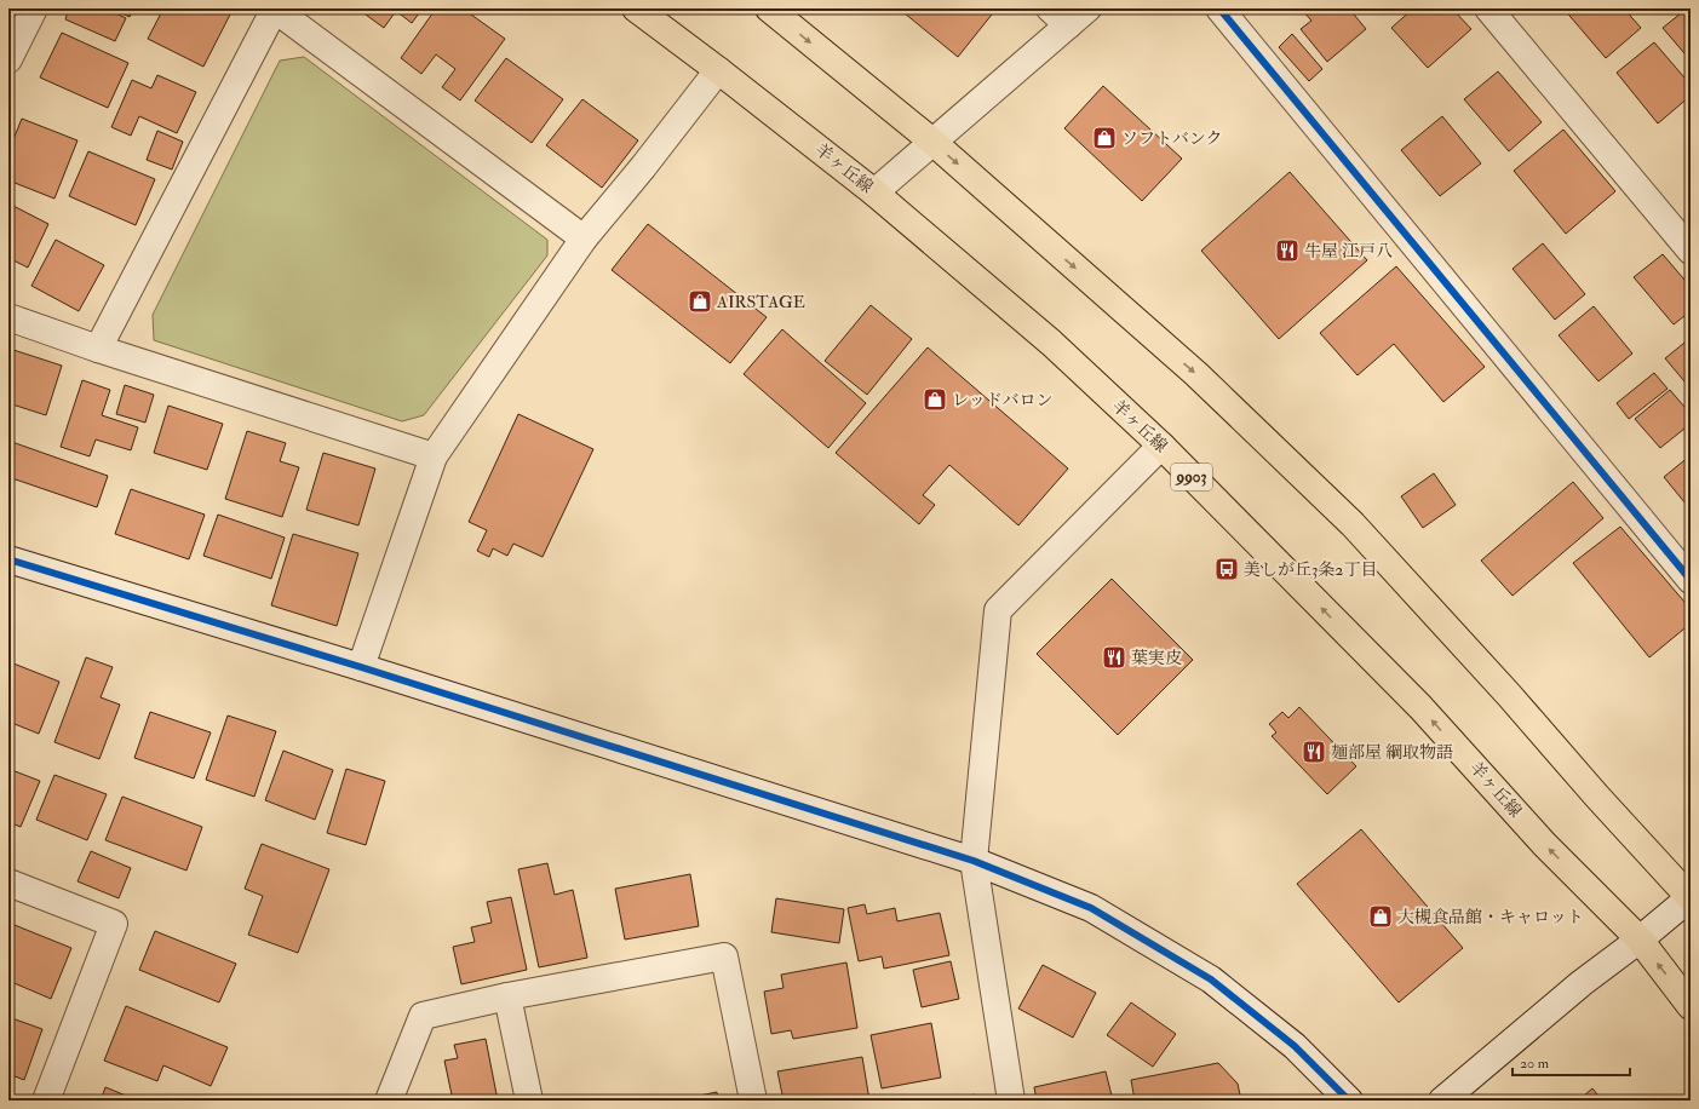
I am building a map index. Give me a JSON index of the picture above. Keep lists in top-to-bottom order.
{
  "streets": {
    "main road": ["羊ヶ丘線", "9903"]
  },
  "places": {
    "shop": [
      "ソフトバンク",
      "AIRSTAGE",
      "レッドバロン",
      "大槻食品館・キャロット"
    ],
    "restaurant": ["牛屋 江戸八", "葉実皮", "麺部屋 綱取物語"],
    "bus stop": ["美しが丘3条2丁目"]
  },
  "scale_bar": "20 m"
}
